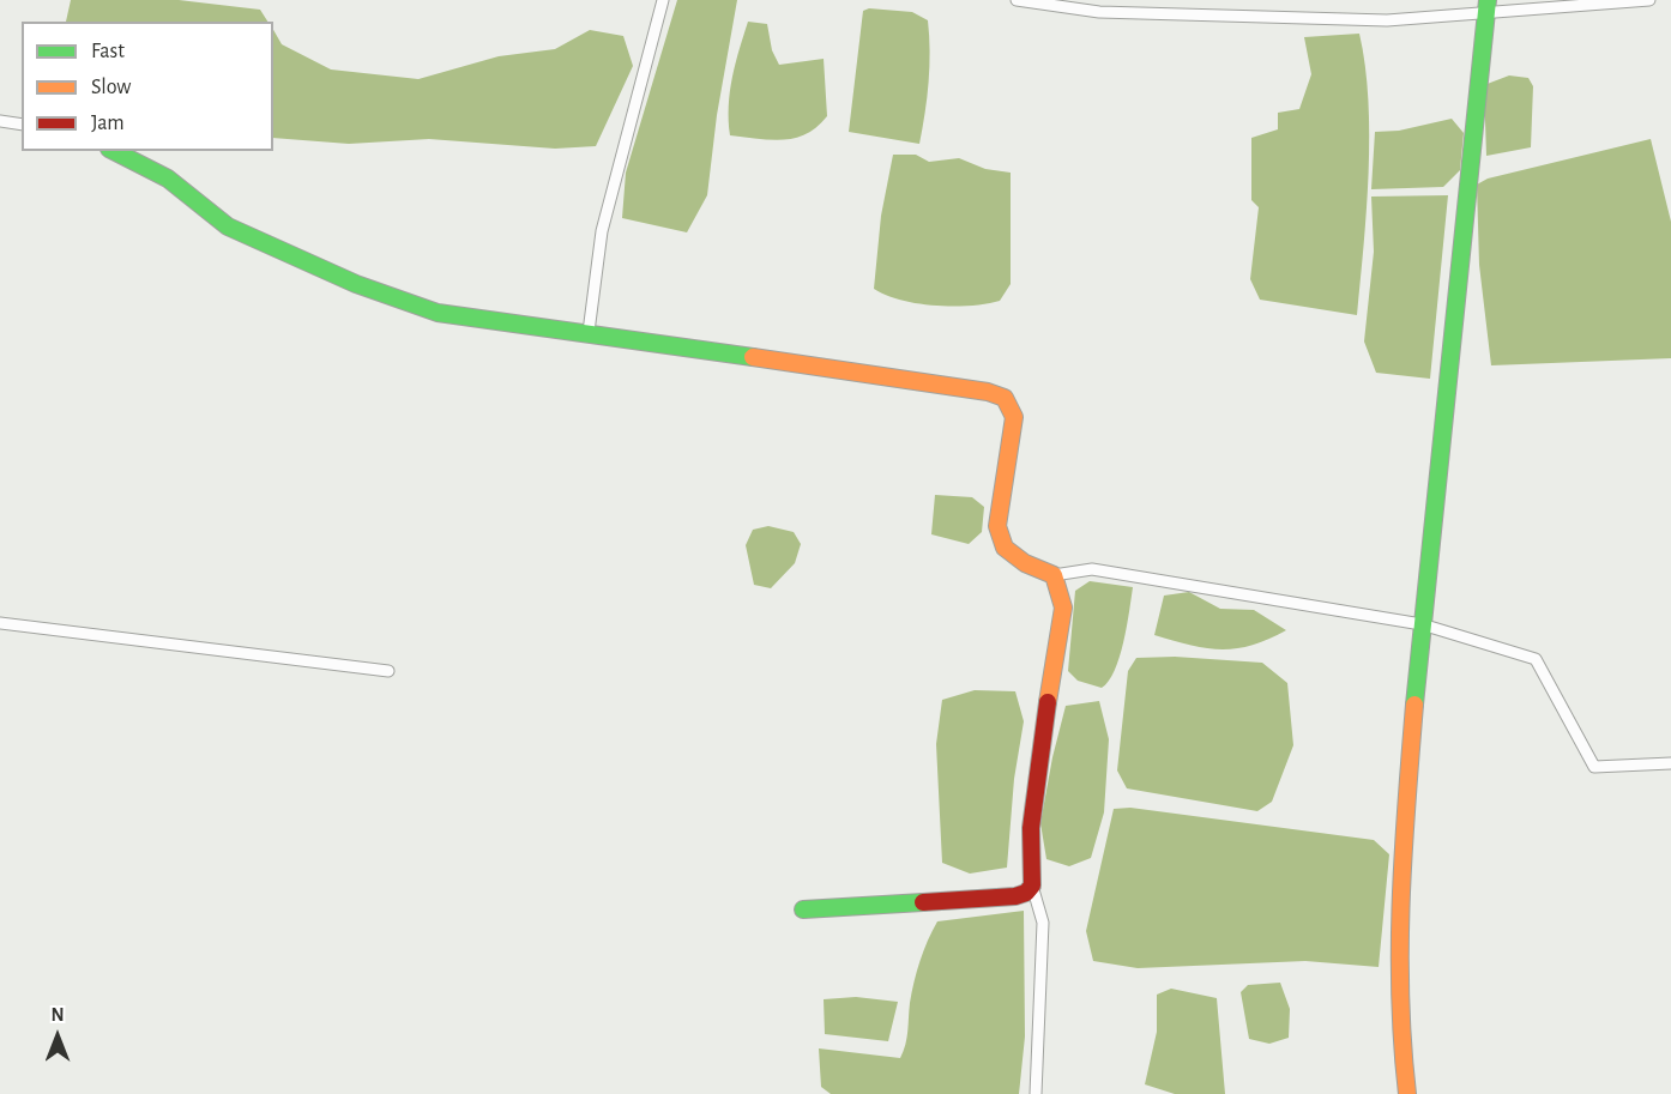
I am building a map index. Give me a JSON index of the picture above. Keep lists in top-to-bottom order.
{
  "legend": ["Fast", "Slow", "Jam"],
  "north": "top"
}
